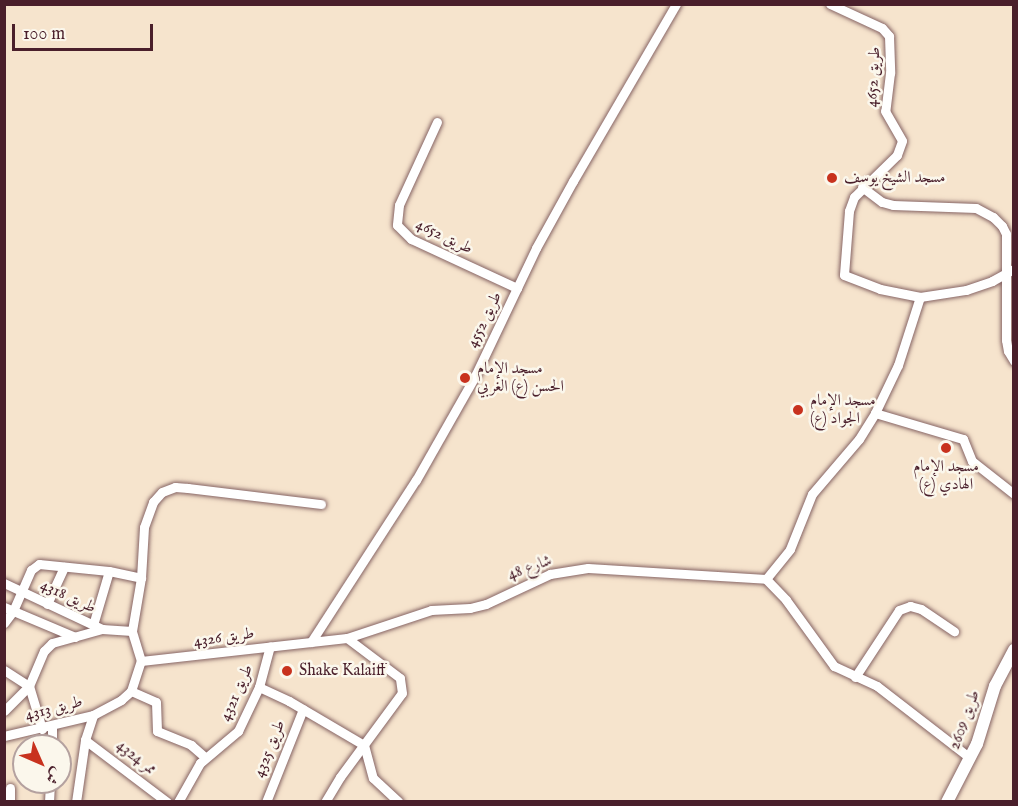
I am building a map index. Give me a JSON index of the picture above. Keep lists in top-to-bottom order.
{
  "streets": {
    "street": [
      "طريق 4652",
      "طريق 4552",
      "شارع 48",
      "طريق 4318",
      "طريق 4326",
      "طريق 4321",
      "طريق 4313",
      "طريق 2609",
      "طريق 4325",
      "ممر 4324"
    ]
  },
  "crossings": [
    ["طريق 4652", "طريق 4552"],
    ["طريق 4552", "شارع 48"],
    ["طريق 4552", "طريق 4326"],
    ["شارع 48", "طريق 4326"],
    ["طريق 4318", "طريق 4326"],
    ["طريق 4318", "طريق 4313"],
    ["طريق 4326", "طريق 4321"],
    ["طريق 4326", "طريق 4313"],
    ["طريق 4321", "طريق 4325"]
  ],
  "places": [
    "مسجد الشيخ يوسف",
    "مسجد الإمام الحسن (ع) الغربي",
    "مسجد الإمام الجواد (ع)",
    "مسجد الإمام الهادي (ع)",
    "Shake Kalaiff"
  ],
  "scale_bar": "100 m",
  "north": "bottom right"
}
